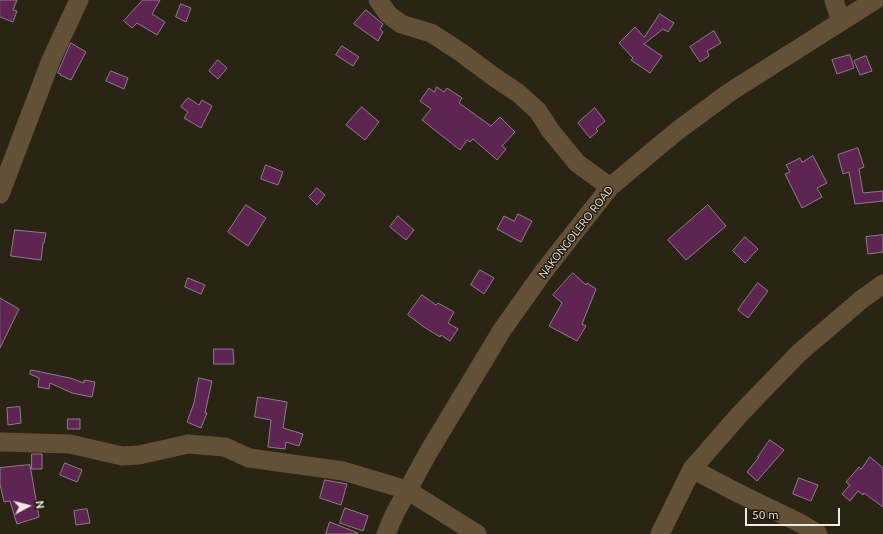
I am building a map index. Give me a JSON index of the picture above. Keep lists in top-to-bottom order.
{
  "streets": {
    "street": ["NAKONGOLERO ROAD"]
  },
  "scale_bar": "50 m",
  "north": "right"
}
